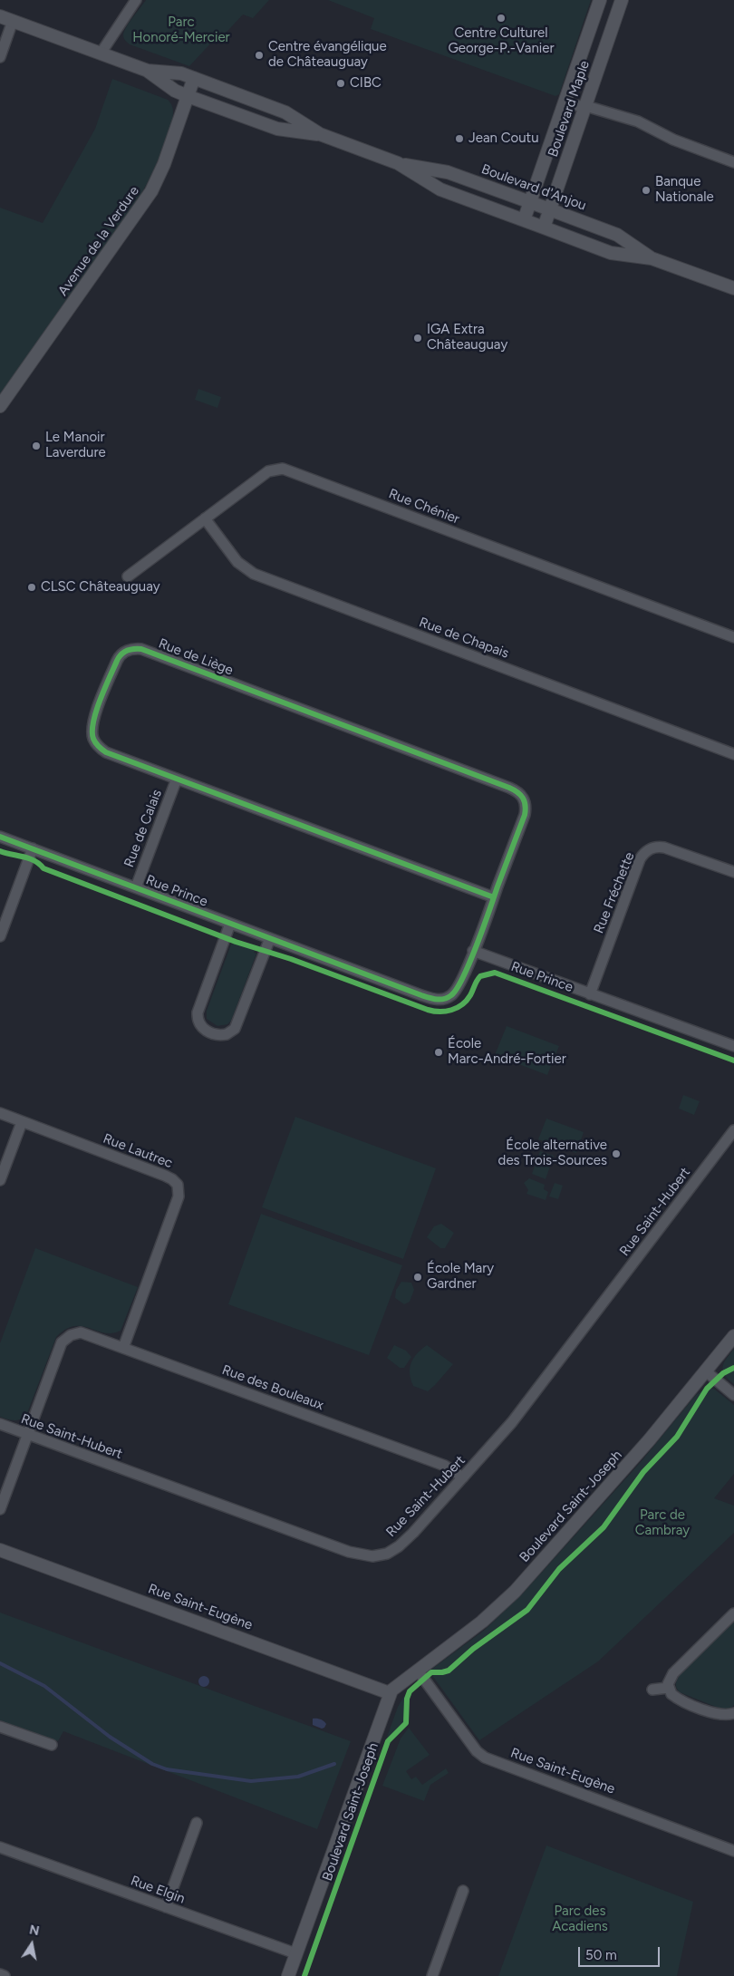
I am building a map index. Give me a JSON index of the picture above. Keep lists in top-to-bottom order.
{
  "streets": {
    "street": [
      "Boulevard Maple",
      "Boulevard d'Anjou",
      "Avenue de la Verdure",
      "Rue Chénier",
      "Rue de Chapais",
      "Rue de Liège",
      "Rue de Calais",
      "Rue Prince",
      "Rue Fréchette",
      "Rue Lautrec",
      "Rue Saint-Hubert",
      "Rue des Bouleaux",
      "Boulevard Saint-Joseph",
      "Rue Saint-Eugène",
      "Rue Elgin"
    ]
  },
  "crossings": [
    ["Boulevard Maple", "Boulevard d'Anjou"],
    ["Boulevard d'Anjou", "Avenue de la Verdure"],
    ["Rue Chénier", "Rue de Chapais"],
    ["Rue de Liège", "Rue de Calais"],
    ["Rue de Liège", "Rue Prince"],
    ["Rue de Calais", "Rue Prince"],
    ["Rue Prince", "Rue Fréchette"],
    ["Rue Lautrec", "Rue des Bouleaux"],
    ["Rue Saint-Hubert", "Rue des Bouleaux"],
    ["Boulevard Saint-Joseph", "Rue Saint-Eugène"],
    ["Boulevard Saint-Joseph", "Rue Elgin"]
  ],
  "parks": ["Parc Honoré-Mercier", "Parc de Cambray", "Parc des Acadiens"],
  "places": [
    "Centre Culturel George-P.-Vanier",
    "Centre évangélique de Châteauguay",
    "CIBC",
    "Jean Coutu",
    "Banque Nationale",
    "IGA Extra Châteauguay",
    "Le Manoir Laverdure",
    "CLSC Châteauguay",
    "École Marc-André-Fortier",
    "École alternative des Trois-Sources",
    "École Mary Gardner"
  ],
  "scale_bar": "50 m",
  "north": "top"
}
